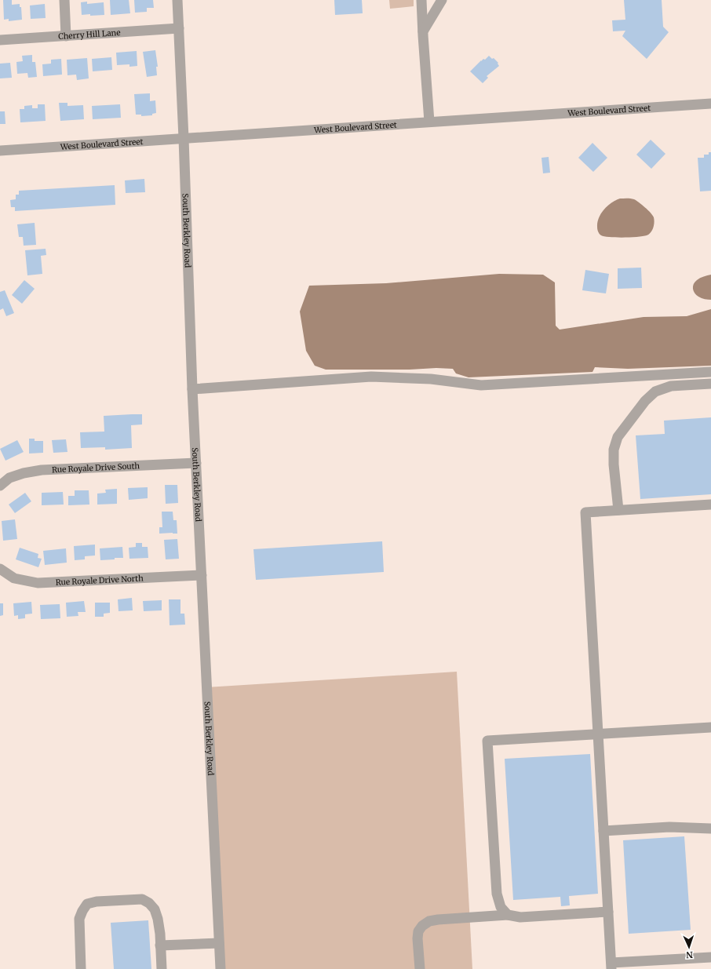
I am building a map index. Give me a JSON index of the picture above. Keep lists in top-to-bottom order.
{
  "streets": {
    "street": [
      "Cherry Hill Lane",
      "West Boulevard Street",
      "South Berkley Road",
      "Rue Royale Drive South",
      "Rue Royale Drive North"
    ]
  },
  "crossings": [
    ["Cherry Hill Lane", "South Berkley Road"],
    ["West Boulevard Street", "South Berkley Road"],
    ["South Berkley Road", "Rue Royale Drive South"],
    ["South Berkley Road", "Rue Royale Drive North"]
  ],
  "north": "bottom"
}
